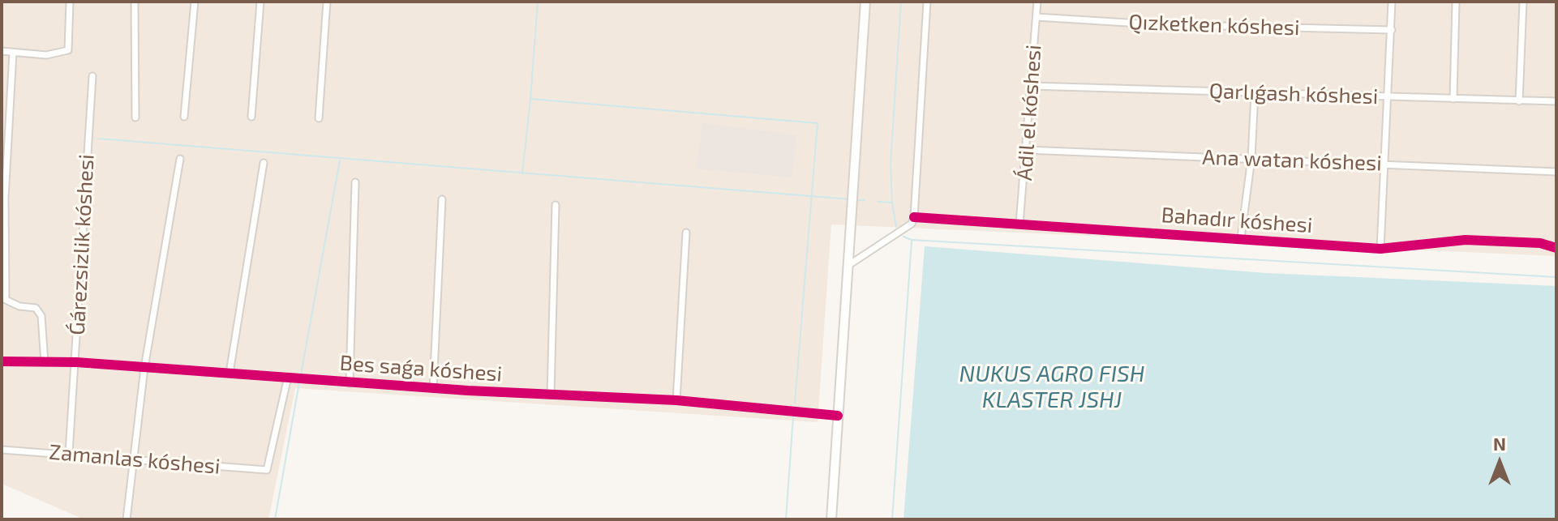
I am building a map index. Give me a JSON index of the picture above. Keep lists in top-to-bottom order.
{
  "streets": {
    "street": [
      "Qızketken kóshesi",
      "Qarlıǵash kóshesi",
      "Ádil el kóshesi",
      "Ana watan kóshesi",
      "Bahadır kóshesi",
      "Ǵárezsizlik kóshesi",
      "Bes saǵa kóshesi",
      "Zamanlas kóshesi"
    ]
  },
  "crossings": [
    ["Qızketken kóshesi", "Ádil el kóshesi"],
    ["Qarlıǵash kóshesi", "Ádil el kóshesi"],
    ["Ádil el kóshesi", "Ana watan kóshesi"],
    ["Ádil el kóshesi", "Bahadır kóshesi"],
    ["Ǵárezsizlik kóshesi", "Bes saǵa kóshesi"],
    ["Ǵárezsizlik kóshesi", "Zamanlas kóshesi"],
    ["Bes saǵa kóshesi", "Zamanlas kóshesi"]
  ],
  "water": ["NUKUS AGRO FISH KLASTER JSHJ"],
  "north": "top"
}
